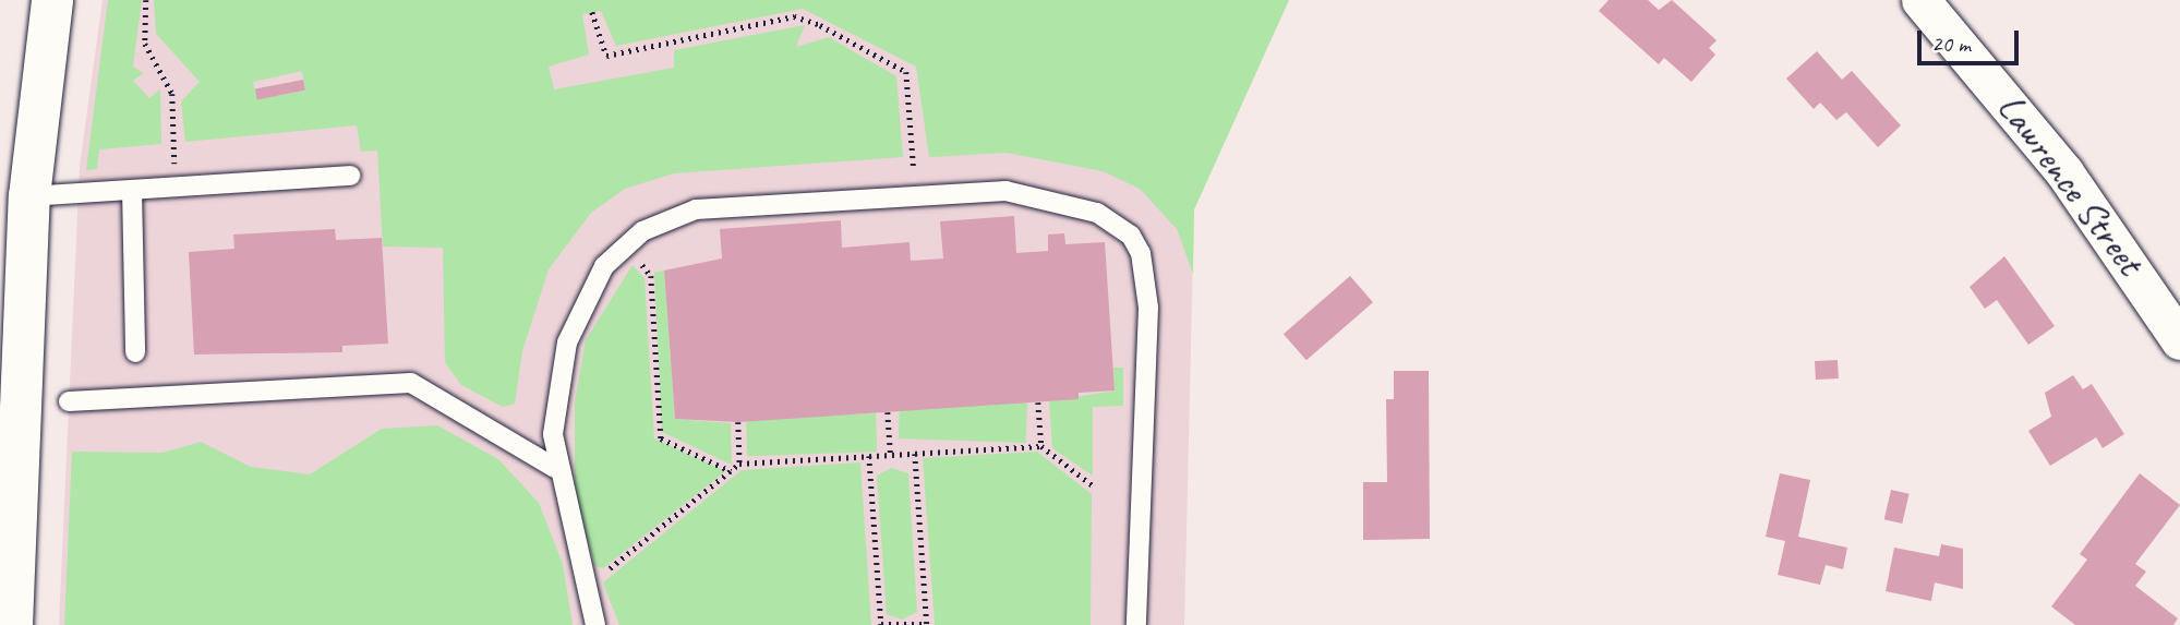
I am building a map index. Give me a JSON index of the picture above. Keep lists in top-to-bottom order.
{
  "streets": {
    "street": ["Lawrence Street"]
  },
  "scale_bar": "20 m"
}
